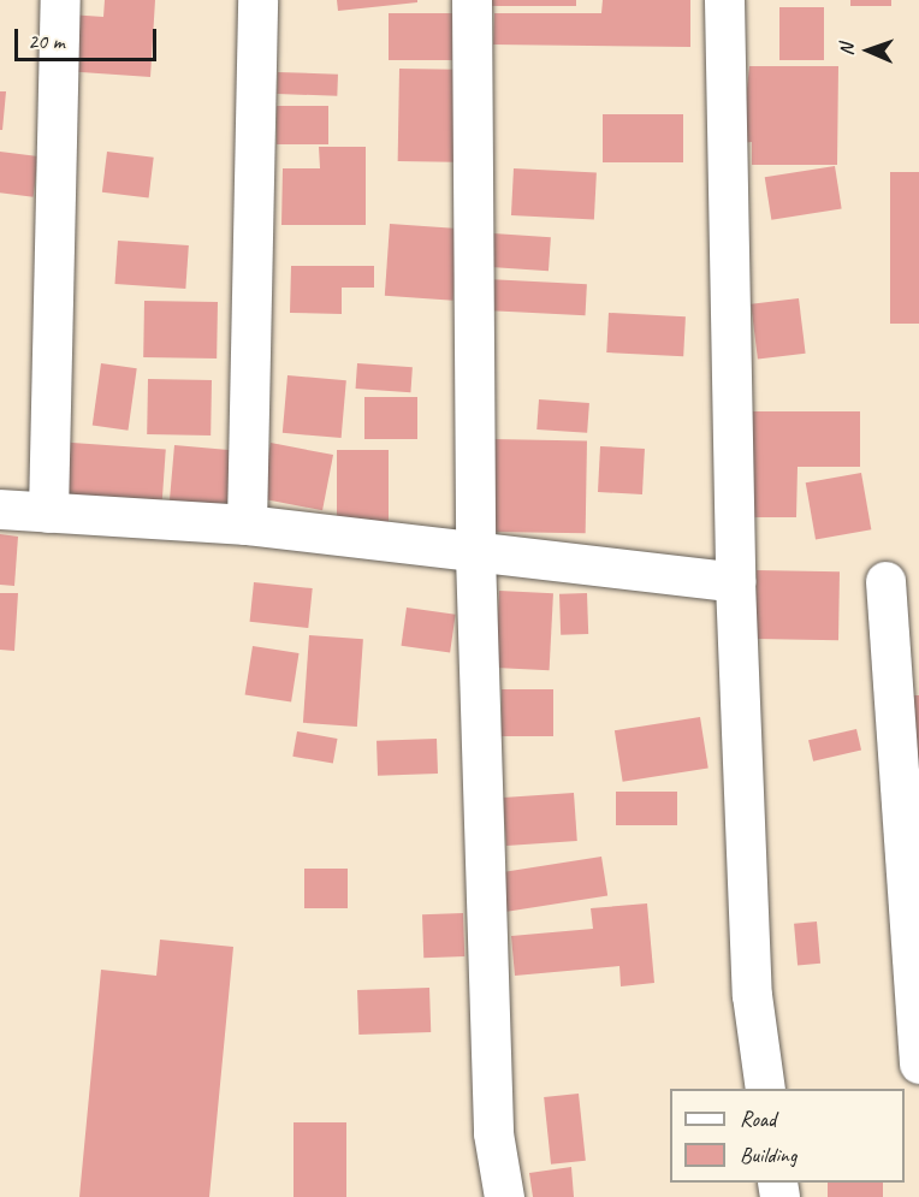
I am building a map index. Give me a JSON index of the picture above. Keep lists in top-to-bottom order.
{
  "legend": ["Road", "Building"],
  "scale_bar": "20 m",
  "north": "left"
}
